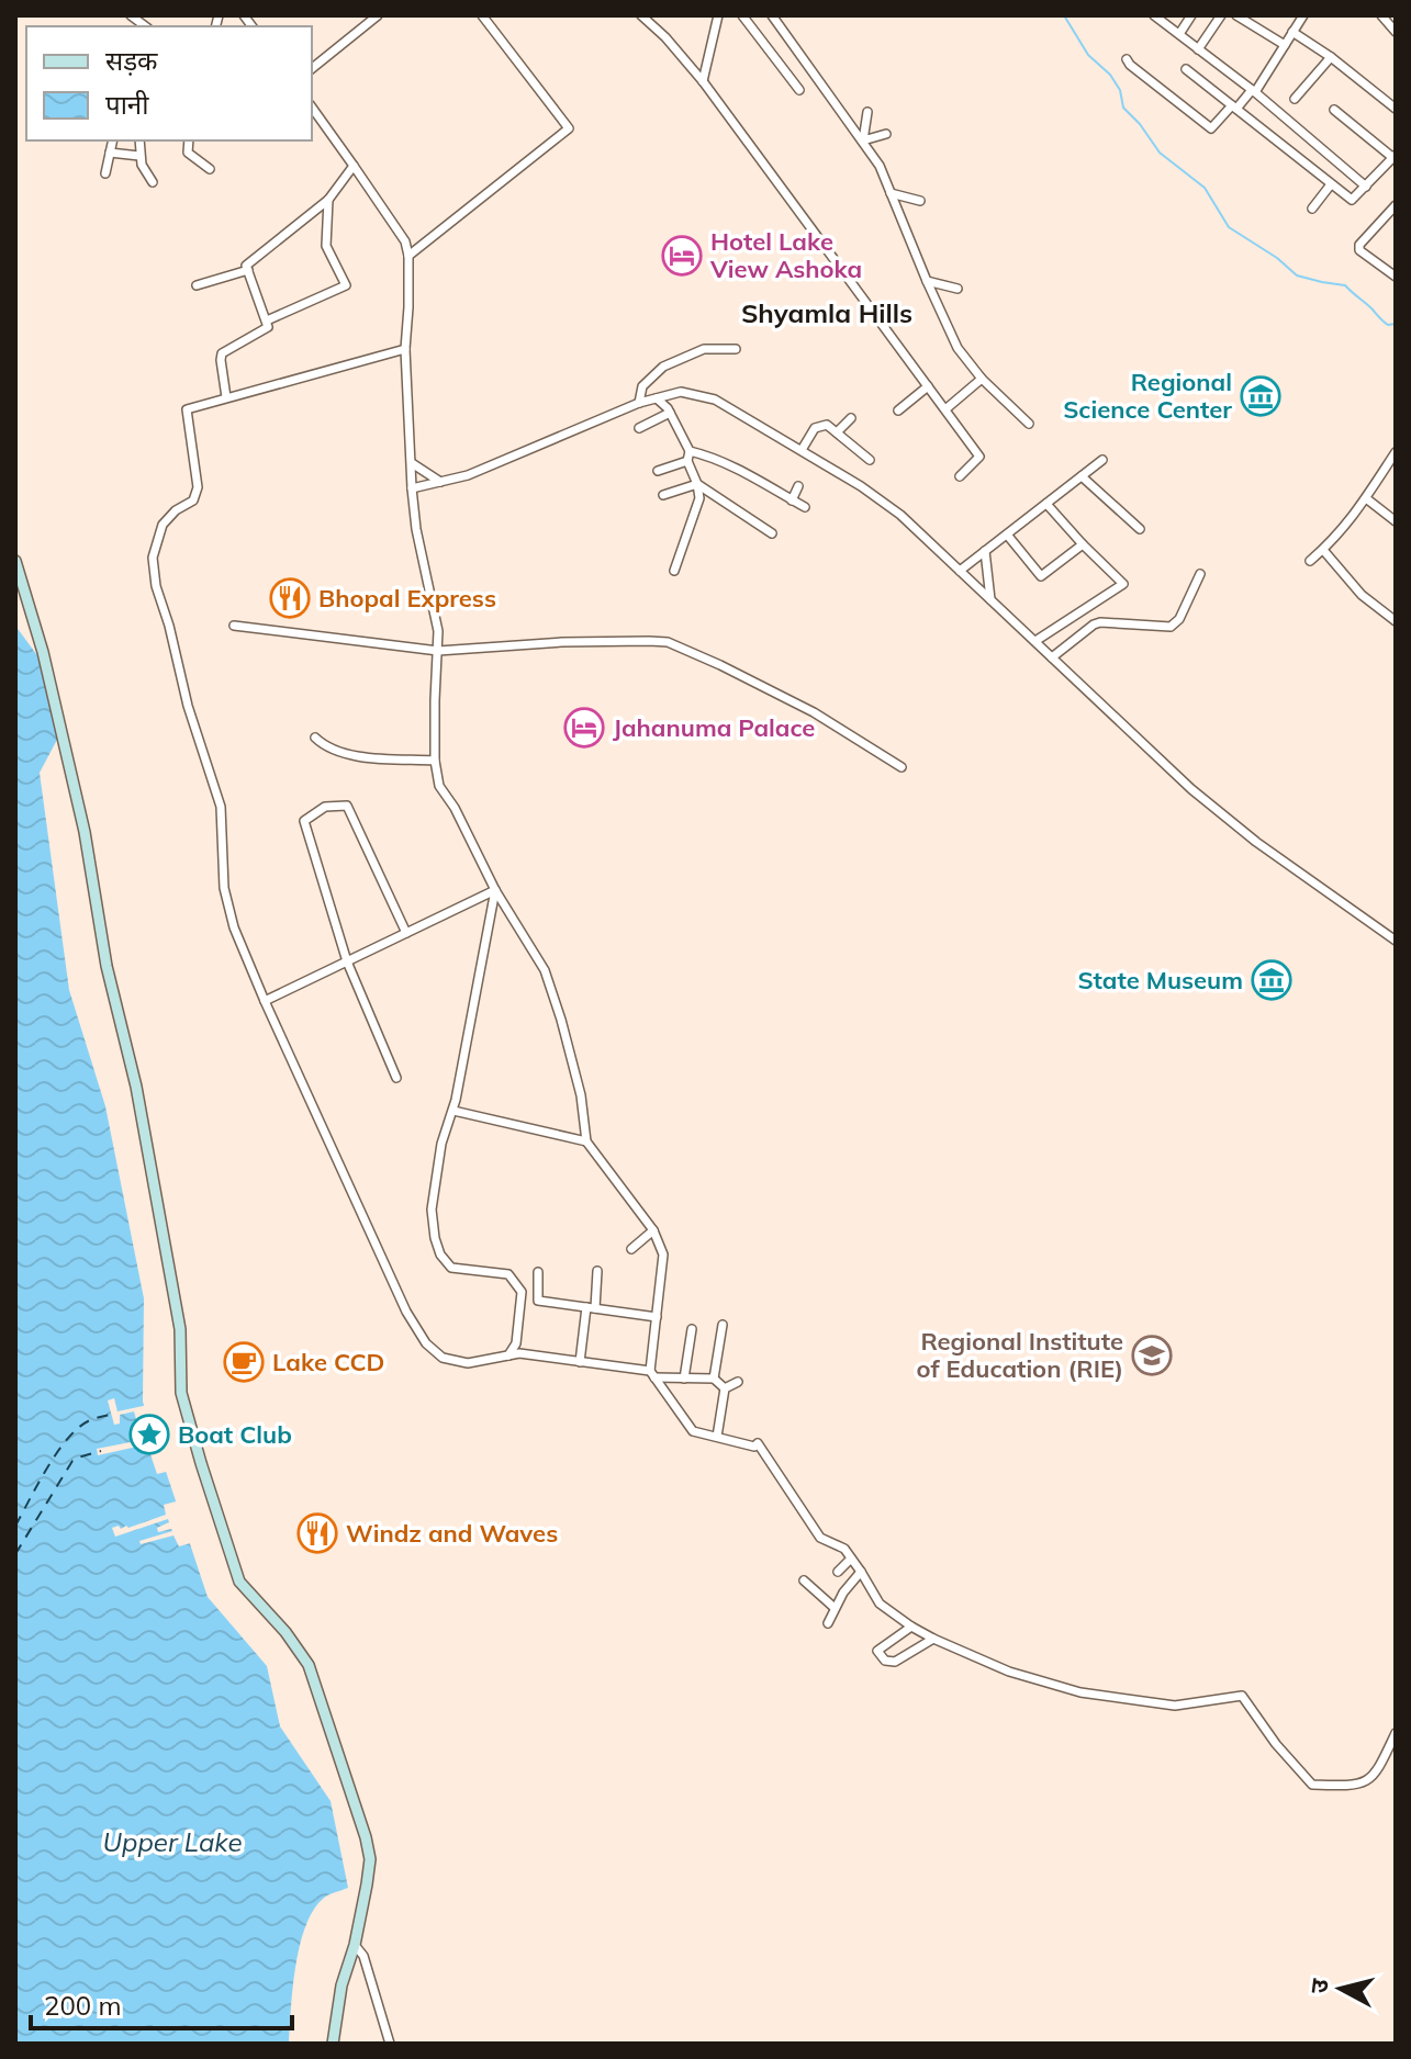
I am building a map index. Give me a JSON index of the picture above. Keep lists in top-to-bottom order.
{
  "districts": ["Shyamla Hills"],
  "water": ["Upper Lake"],
  "places": {
    "hotel": ["Hotel Lake View Ashoka", "Jahanuma Palace"],
    "museum": ["Regional Science Center", "State Museum"],
    "restaurant": ["Bhopal Express", "Windz and Waves"],
    "school or university": ["Regional Institute of Education (RIE)"],
    "cafe": ["Lake CCD"],
    "place": ["Boat Club"]
  },
  "legend": ["सड़क", "पानी"],
  "scale_bar": "200 m",
  "north": "left"
}
